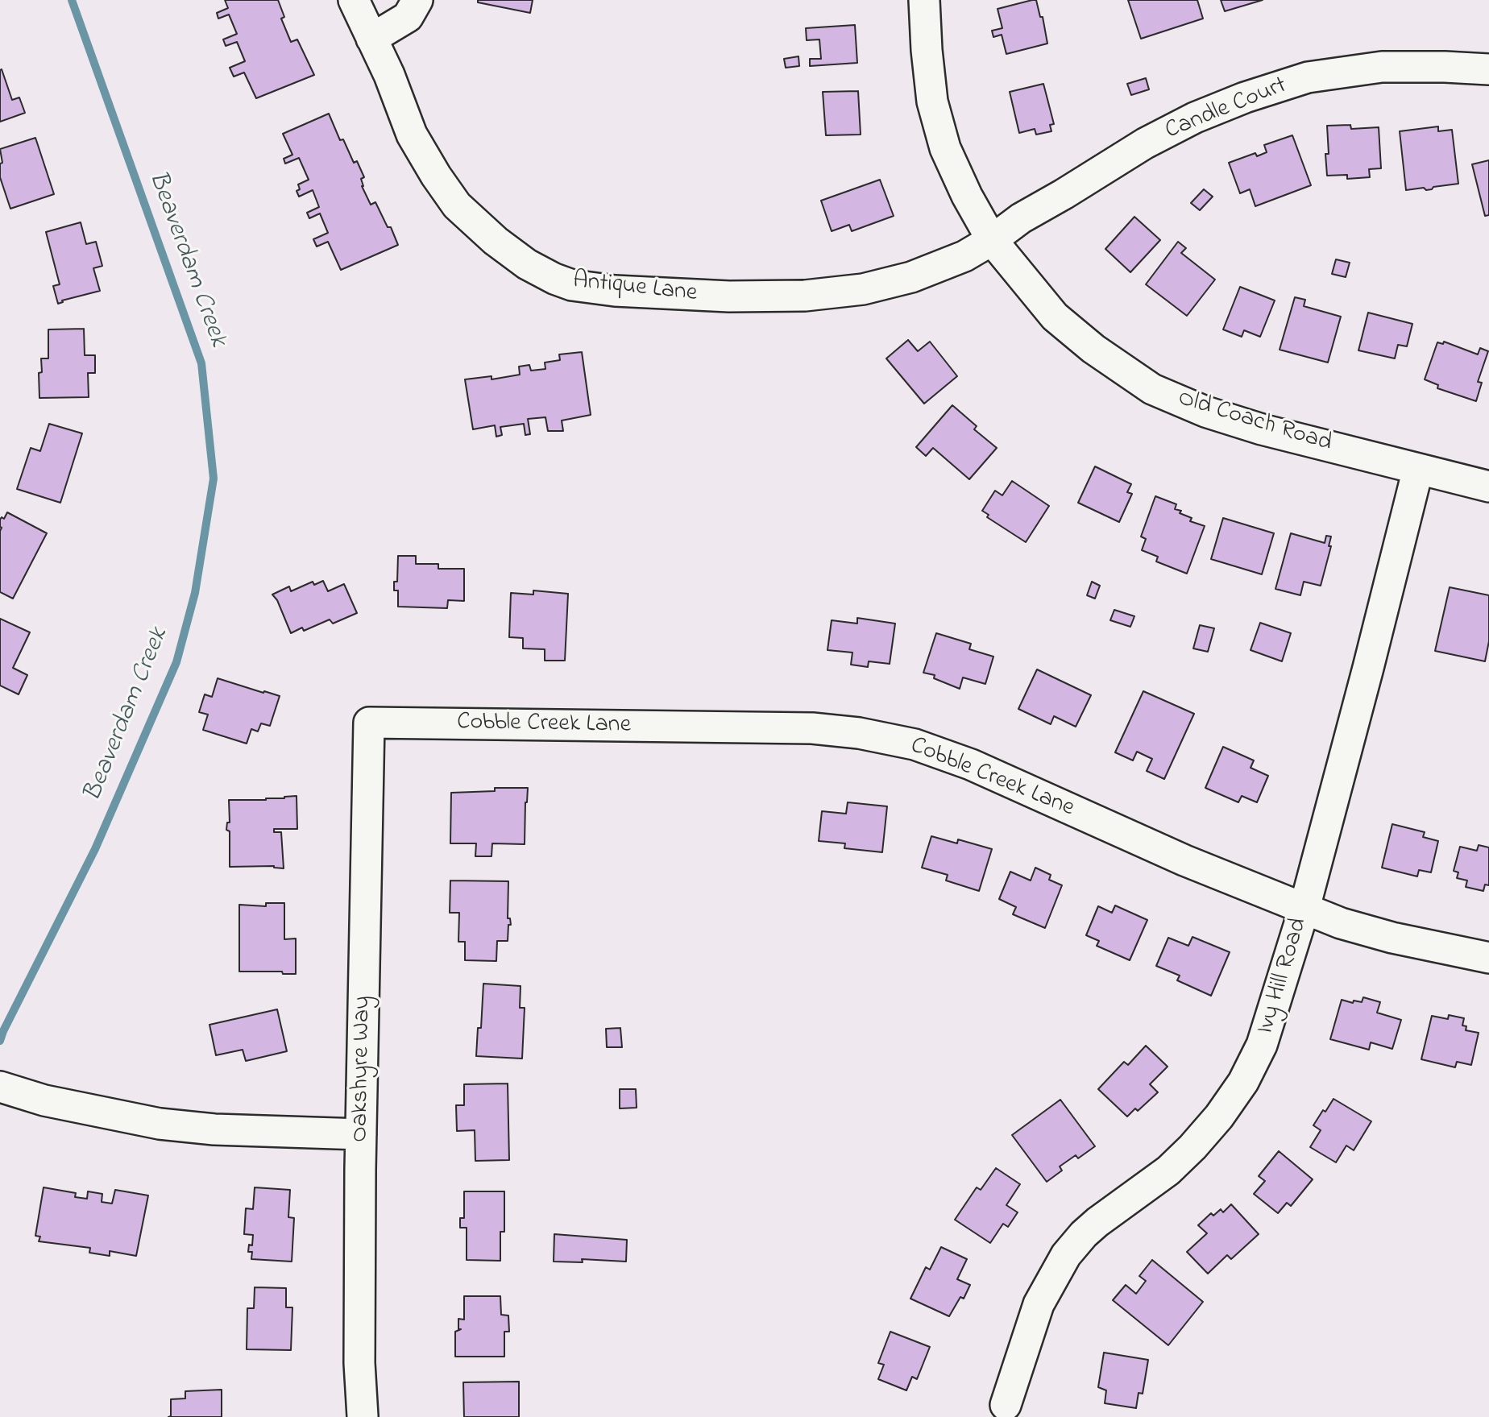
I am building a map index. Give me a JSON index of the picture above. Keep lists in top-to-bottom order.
{
  "streets": {
    "street": [
      "Candle Court",
      "Antique Lane",
      "Old Coach Road",
      "Cobble Creek Lane",
      "Ivy Hill Road",
      "Oakshyre Way"
    ]
  },
  "crossings": [
    ["Candle Court", "Antique Lane"],
    ["Candle Court", "Old Coach Road"],
    ["Antique Lane", "Old Coach Road"],
    ["Old Coach Road", "Ivy Hill Road"],
    ["Cobble Creek Lane", "Ivy Hill Road"],
    ["Cobble Creek Lane", "Oakshyre Way"]
  ],
  "water": ["Beaverdam Creek"]
}
